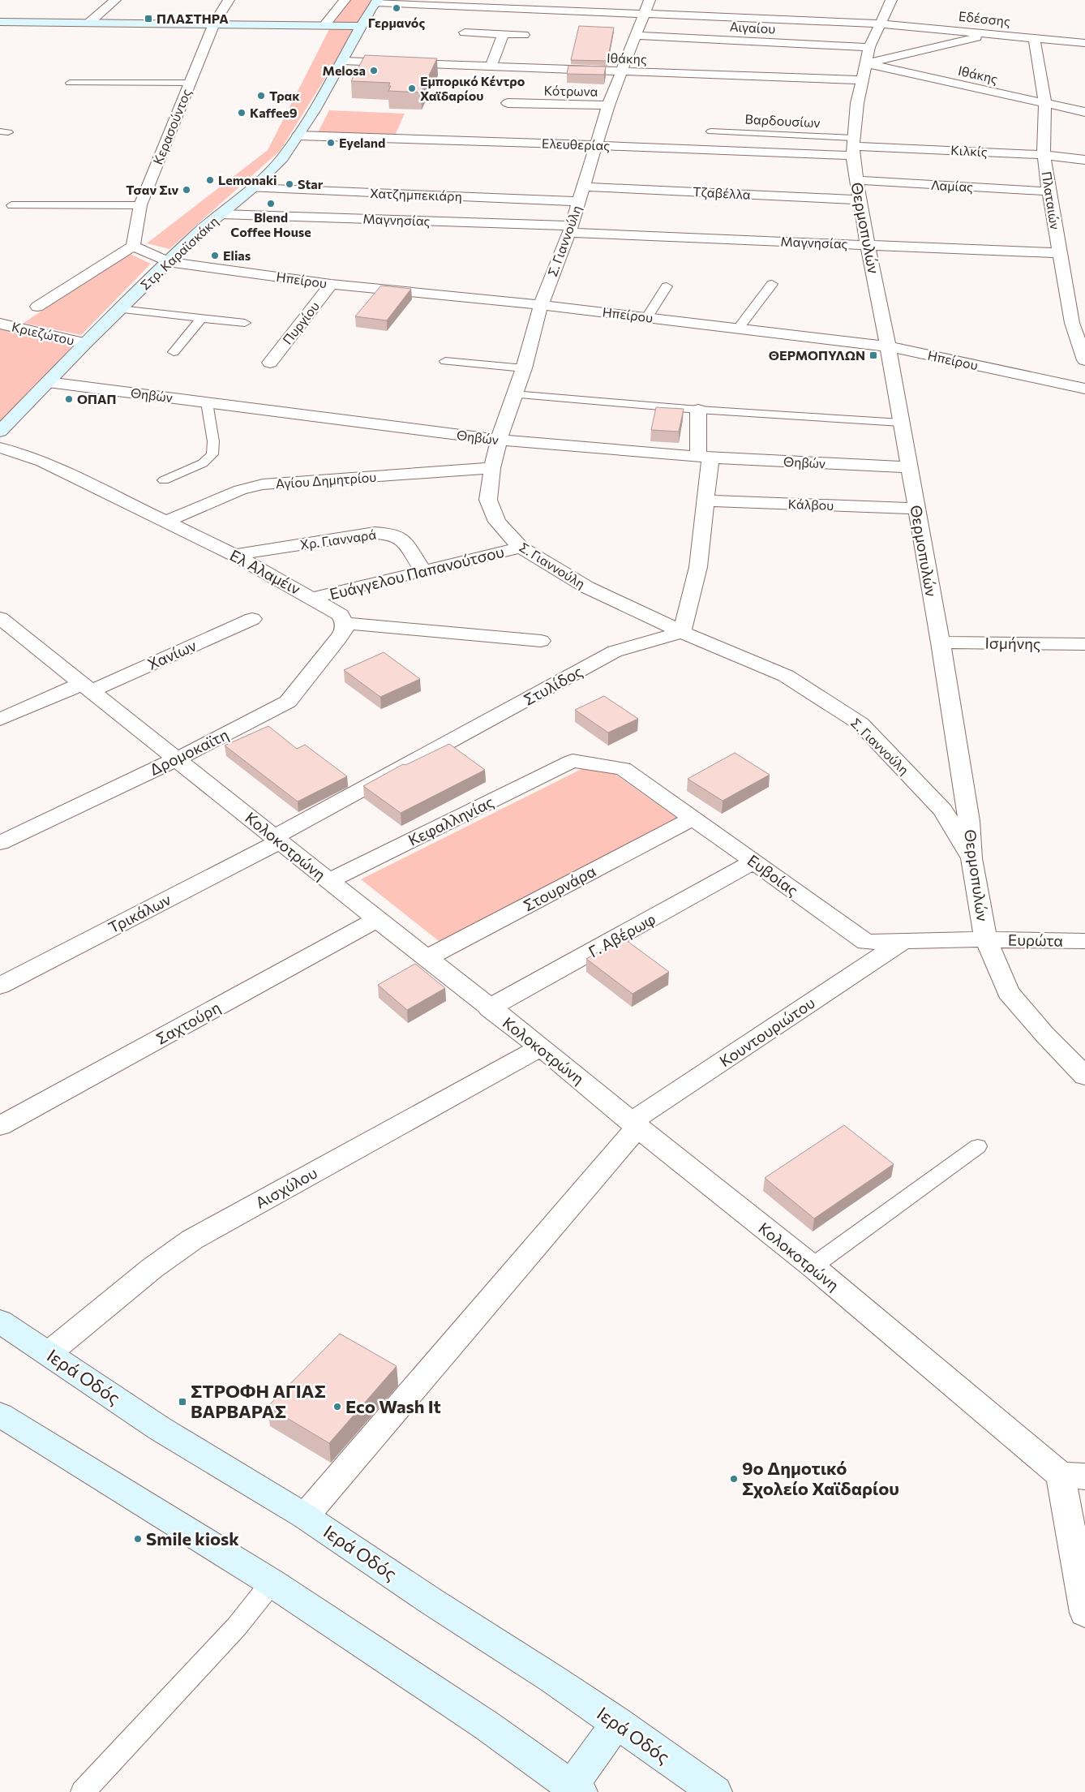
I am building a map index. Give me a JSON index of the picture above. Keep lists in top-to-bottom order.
{
  "streets": {
    "main road": ["Στρ. Καραϊσκάκη", "Ιερά Οδός"],
    "street": [
      "Εδέσσης",
      "Αιγαίου",
      "Ιθάκης",
      "Κότρωνα",
      "Κερασούντος",
      "Ελευθερίας",
      "Κιλκίς",
      "Λαμίας",
      "Τζαβέλλα",
      "Χατζημπεκιάρη",
      "Πλαταιών",
      "Μαγνησίας",
      "Θερμοπυλών",
      "Σ. Γιαννούλη",
      "Ηπείρου",
      "Πυργίου",
      "Κριεζώτου",
      "Θηβών",
      "Αγίου Δημητρίου",
      "Κάλβου",
      "Χρ. Γιανναρά",
      "Ελ Αλαμέιν",
      "Ευάγγελου Παπανούτσου",
      "Ισμήνης",
      "Χανίων",
      "Στυλίδος",
      "Δρομοκαϊτη",
      "Κεφαλληνίας",
      "Κολοκοτρώνη",
      "Ευβοίας",
      "Στουρνάρα",
      "Τρικάλων",
      "Γ. Αβέρωφ",
      "Ευρώτα",
      "Σαχτούρη",
      "Κουντουριώτου",
      "Αισχύλου"
    ],
    "lane": ["Βαρδουσίων"]
  },
  "crossings": [
    ["Εδέσσης", "Πλαταιών"],
    ["Εδέσσης", "Θερμοπυλών"],
    ["Εδέσσης", "Σ. Γιαννούλη"],
    ["Εδέσσης", "Στρ. Καραϊσκάκη"],
    ["Αιγαίου", "Θερμοπυλών"],
    ["Αιγαίου", "Σ. Γιαννούλη"],
    ["Ιθάκης", "Πλαταιών"],
    ["Ιθάκης", "Θερμοπυλών"],
    ["Ιθάκης", "Σ. Γιαννούλη"],
    ["Ιθάκης", "Στρ. Καραϊσκάκη"],
    ["Κότρωνα", "Σ. Γιαννούλη"],
    ["Βαρδουσίων", "Ελευθερίας"],
    ["Βαρδουσίων", "Κιλκίς"],
    ["Βαρδουσίων", "Θερμοπυλών"],
    ["Ελευθερίας", "Κιλκίς"],
    ["Ελευθερίας", "Θερμοπυλών"],
    ["Ελευθερίας", "Σ. Γιαννούλη"],
    ["Ελευθερίας", "Στρ. Καραϊσκάκη"],
    ["Κιλκίς", "Πλαταιών"],
    ["Κιλκίς", "Θερμοπυλών"],
    ["Λαμίας", "Πλαταιών"],
    ["Λαμίας", "Θερμοπυλών"],
    ["Τζαβέλλα", "Θερμοπυλών"],
    ["Τζαβέλλα", "Σ. Γιαννούλη"],
    ["Χατζημπεκιάρη", "Σ. Γιαννούλη"],
    ["Χατζημπεκιάρη", "Στρ. Καραϊσκάκη"],
    ["Πλαταιών", "Μαγνησίας"],
    ["Μαγνησίας", "Θερμοπυλών"],
    ["Μαγνησίας", "Σ. Γιαννούλη"],
    ["Μαγνησίας", "Στρ. Καραϊσκάκη"],
    ["Θερμοπυλών", "Σ. Γιαννούλη"],
    ["Θερμοπυλών", "Ηπείρου"],
    ["Θερμοπυλών", "Θηβών"],
    ["Θερμοπυλών", "Κάλβου"],
    ["Θερμοπυλών", "Ισμήνης"],
    ["Θερμοπυλών", "Ευβοίας"],
    ["Θερμοπυλών", "Ευρώτα"],
    ["Σ. Γιαννούλη", "Ηπείρου"],
    ["Σ. Γιαννούλη", "Θηβών"],
    ["Σ. Γιαννούλη", "Αγίου Δημητρίου"],
    ["Σ. Γιαννούλη", "Ευάγγελου Παπανούτσου"],
    ["Σ. Γιαννούλη", "Στυλίδος"],
    ["Στρ. Καραϊσκάκη", "Ηπείρου"],
    ["Στρ. Καραϊσκάκη", "Κριεζώτου"],
    ["Στρ. Καραϊσκάκη", "Θηβών"],
    ["Ηπείρου", "Πυργίου"],
    ["Αγίου Δημητρίου", "Ελ Αλαμέιν"],
    ["Χρ. Γιανναρά", "Ελ Αλαμέιν"],
    ["Χρ. Γιανναρά", "Ευάγγελου Παπανούτσου"],
    ["Ελ Αλαμέιν", "Ευάγγελου Παπανούτσου"],
    ["Ελ Αλαμέιν", "Δρομοκαϊτη"],
    ["Χανίων", "Κολοκοτρώνη"],
    ["Στυλίδος", "Κολοκοτρώνη"],
    ["Στυλίδος", "Τρικάλων"],
    ["Δρομοκαϊτη", "Κολοκοτρώνη"],
    ["Κεφαλληνίας", "Κολοκοτρώνη"],
    ["Κεφαλληνίας", "Ευβοίας"],
    ["Κολοκοτρώνη", "Στουρνάρα"],
    ["Κολοκοτρώνη", "Τρικάλων"],
    ["Κολοκοτρώνη", "Γ. Αβέρωφ"],
    ["Κολοκοτρώνη", "Σαχτούρη"],
    ["Κολοκοτρώνη", "Κουντουριώτου"],
    ["Κολοκοτρώνη", "Αισχύλου"],
    ["Ευβοίας", "Στουρνάρα"],
    ["Ευβοίας", "Γ. Αβέρωφ"],
    ["Ευβοίας", "Ευρώτα"],
    ["Ευβοίας", "Κουντουριώτου"],
    ["Κουντουριώτου", "Ιερά Οδός"],
    ["Αισχύλου", "Ιερά Οδός"]
  ],
  "places": {
    "other": [
      "Γερμανός",
      "Melosa",
      "Εμπορικό Κέντρο Χαϊδαρίου",
      "Τρακ",
      "Kaffee9",
      "Eyeland",
      "Lemonaki",
      "Star",
      "Τσαν Σιν",
      "Blend Coffee House",
      "Elias",
      "ΟΠΑΠ",
      "Eco Wash It",
      "9ο Δημοτικό Σχολείο Χαϊδαρίου",
      "Smile kiosk"
    ],
    "transit": ["ΠΛΑΣΤΗΡΑ", "ΘΕΡΜΟΠΥΛΏΝ", "ΣΤΡΟΦΗ ΑΓΙΑΣ ΒΑΡΒΑΡΑΣ"]
  }
}
